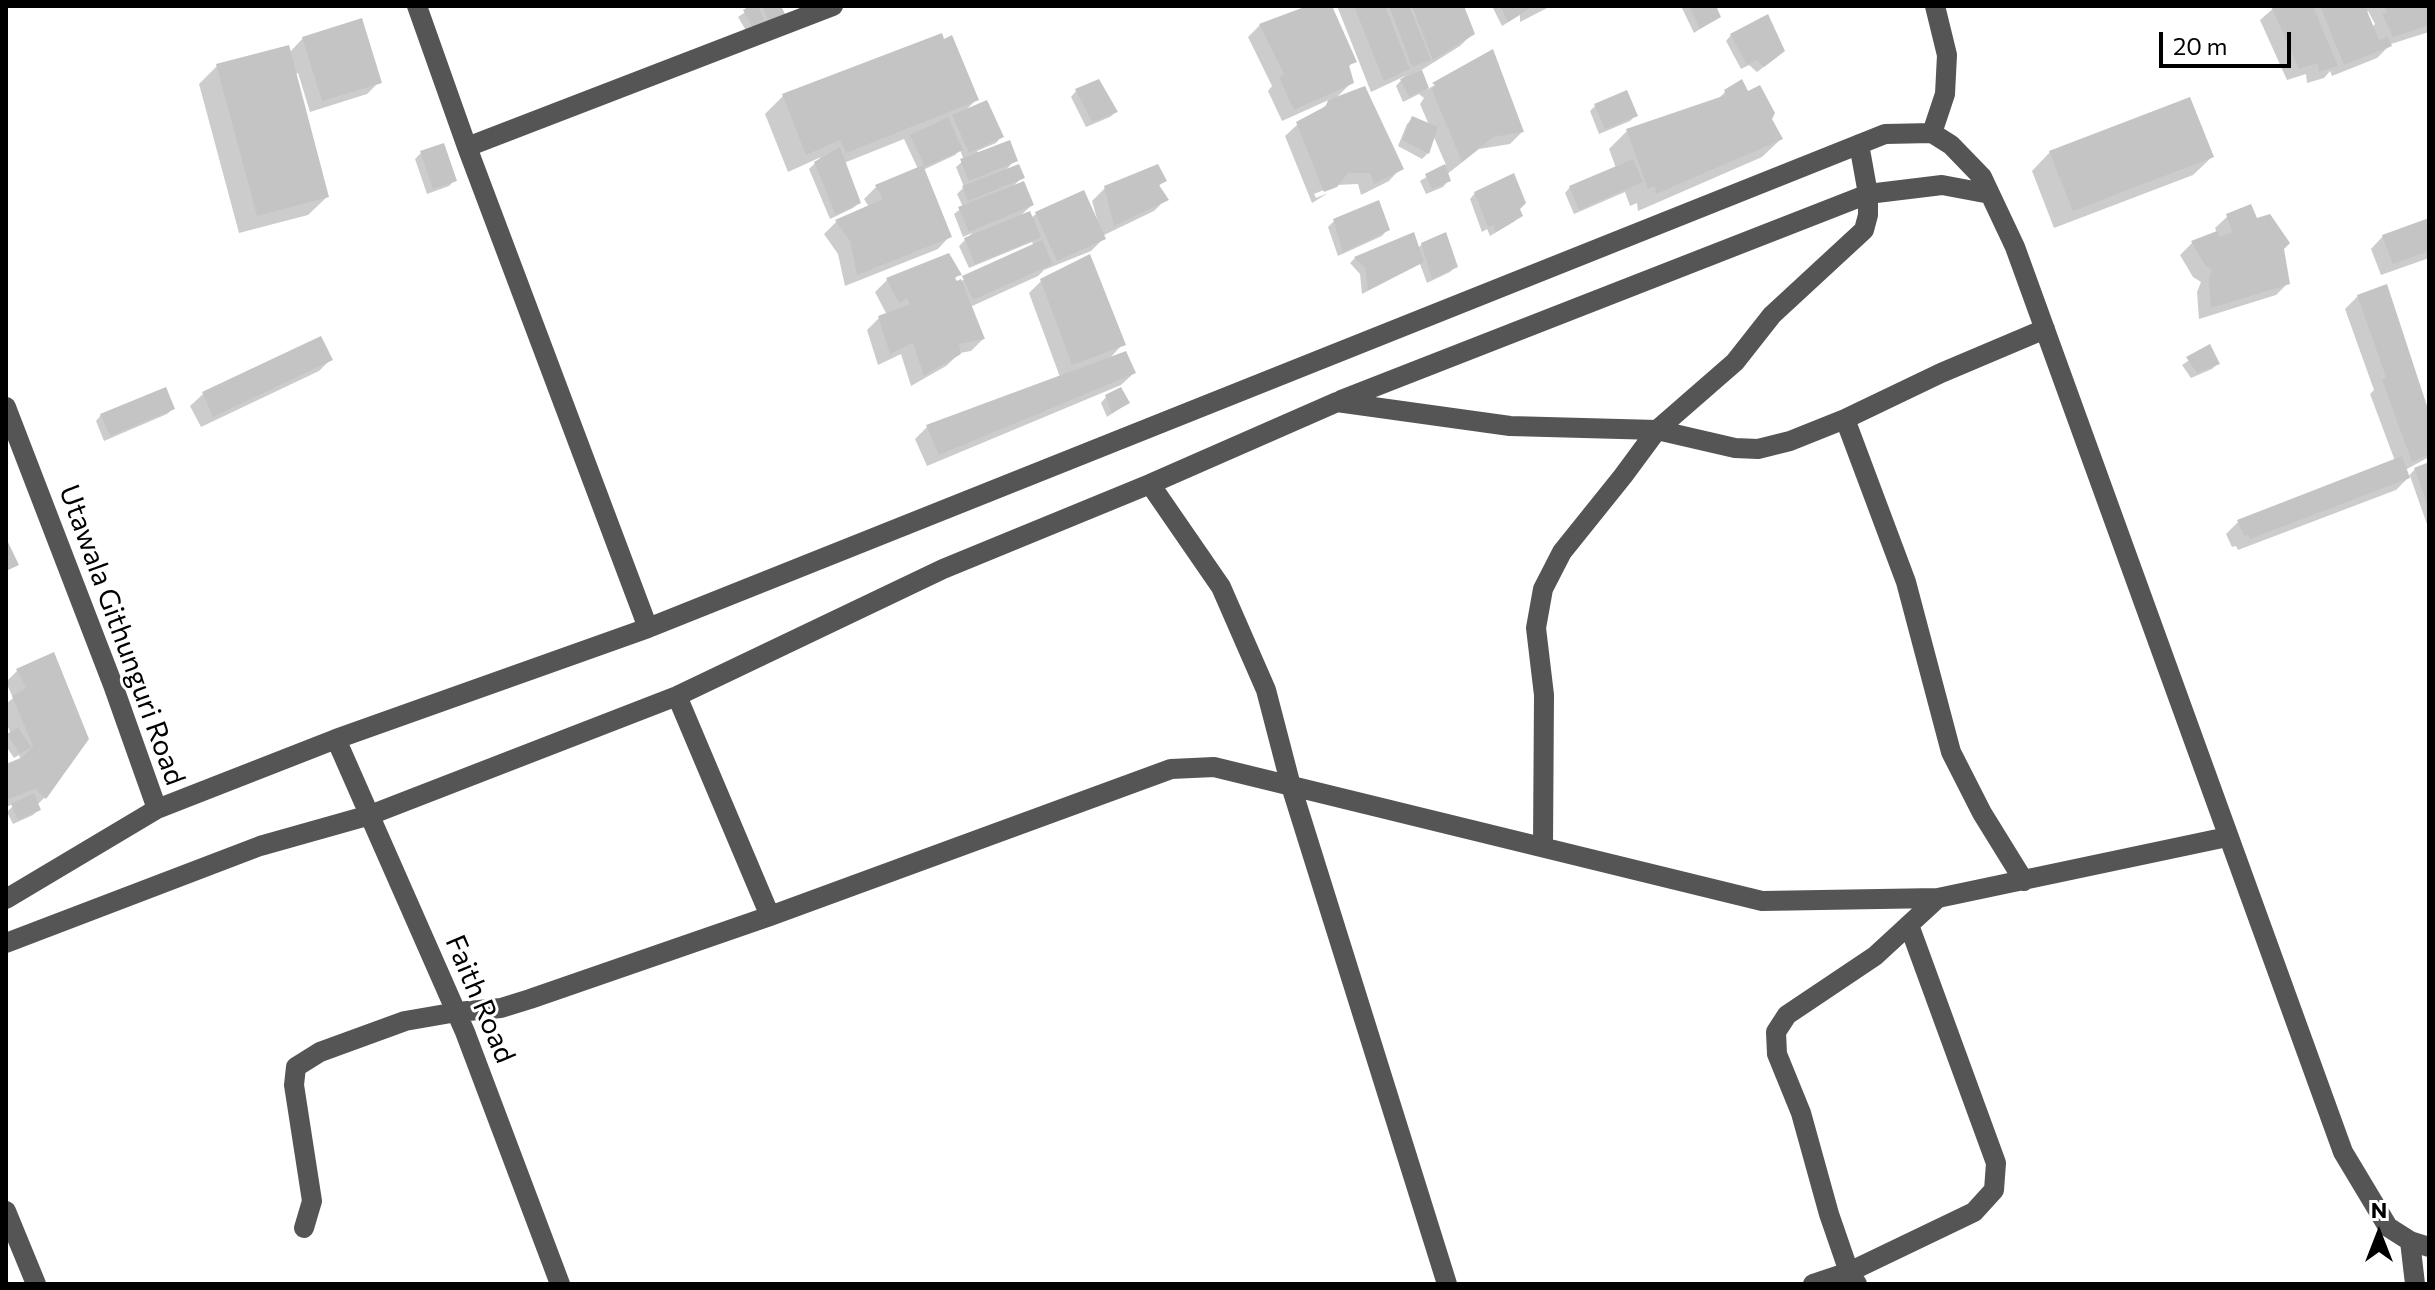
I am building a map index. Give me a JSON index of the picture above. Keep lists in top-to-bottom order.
{
  "streets": {
    "street": ["Utawala Githunguri Road", "Faith Road"]
  },
  "scale_bar": "20 m",
  "north": "top"
}
